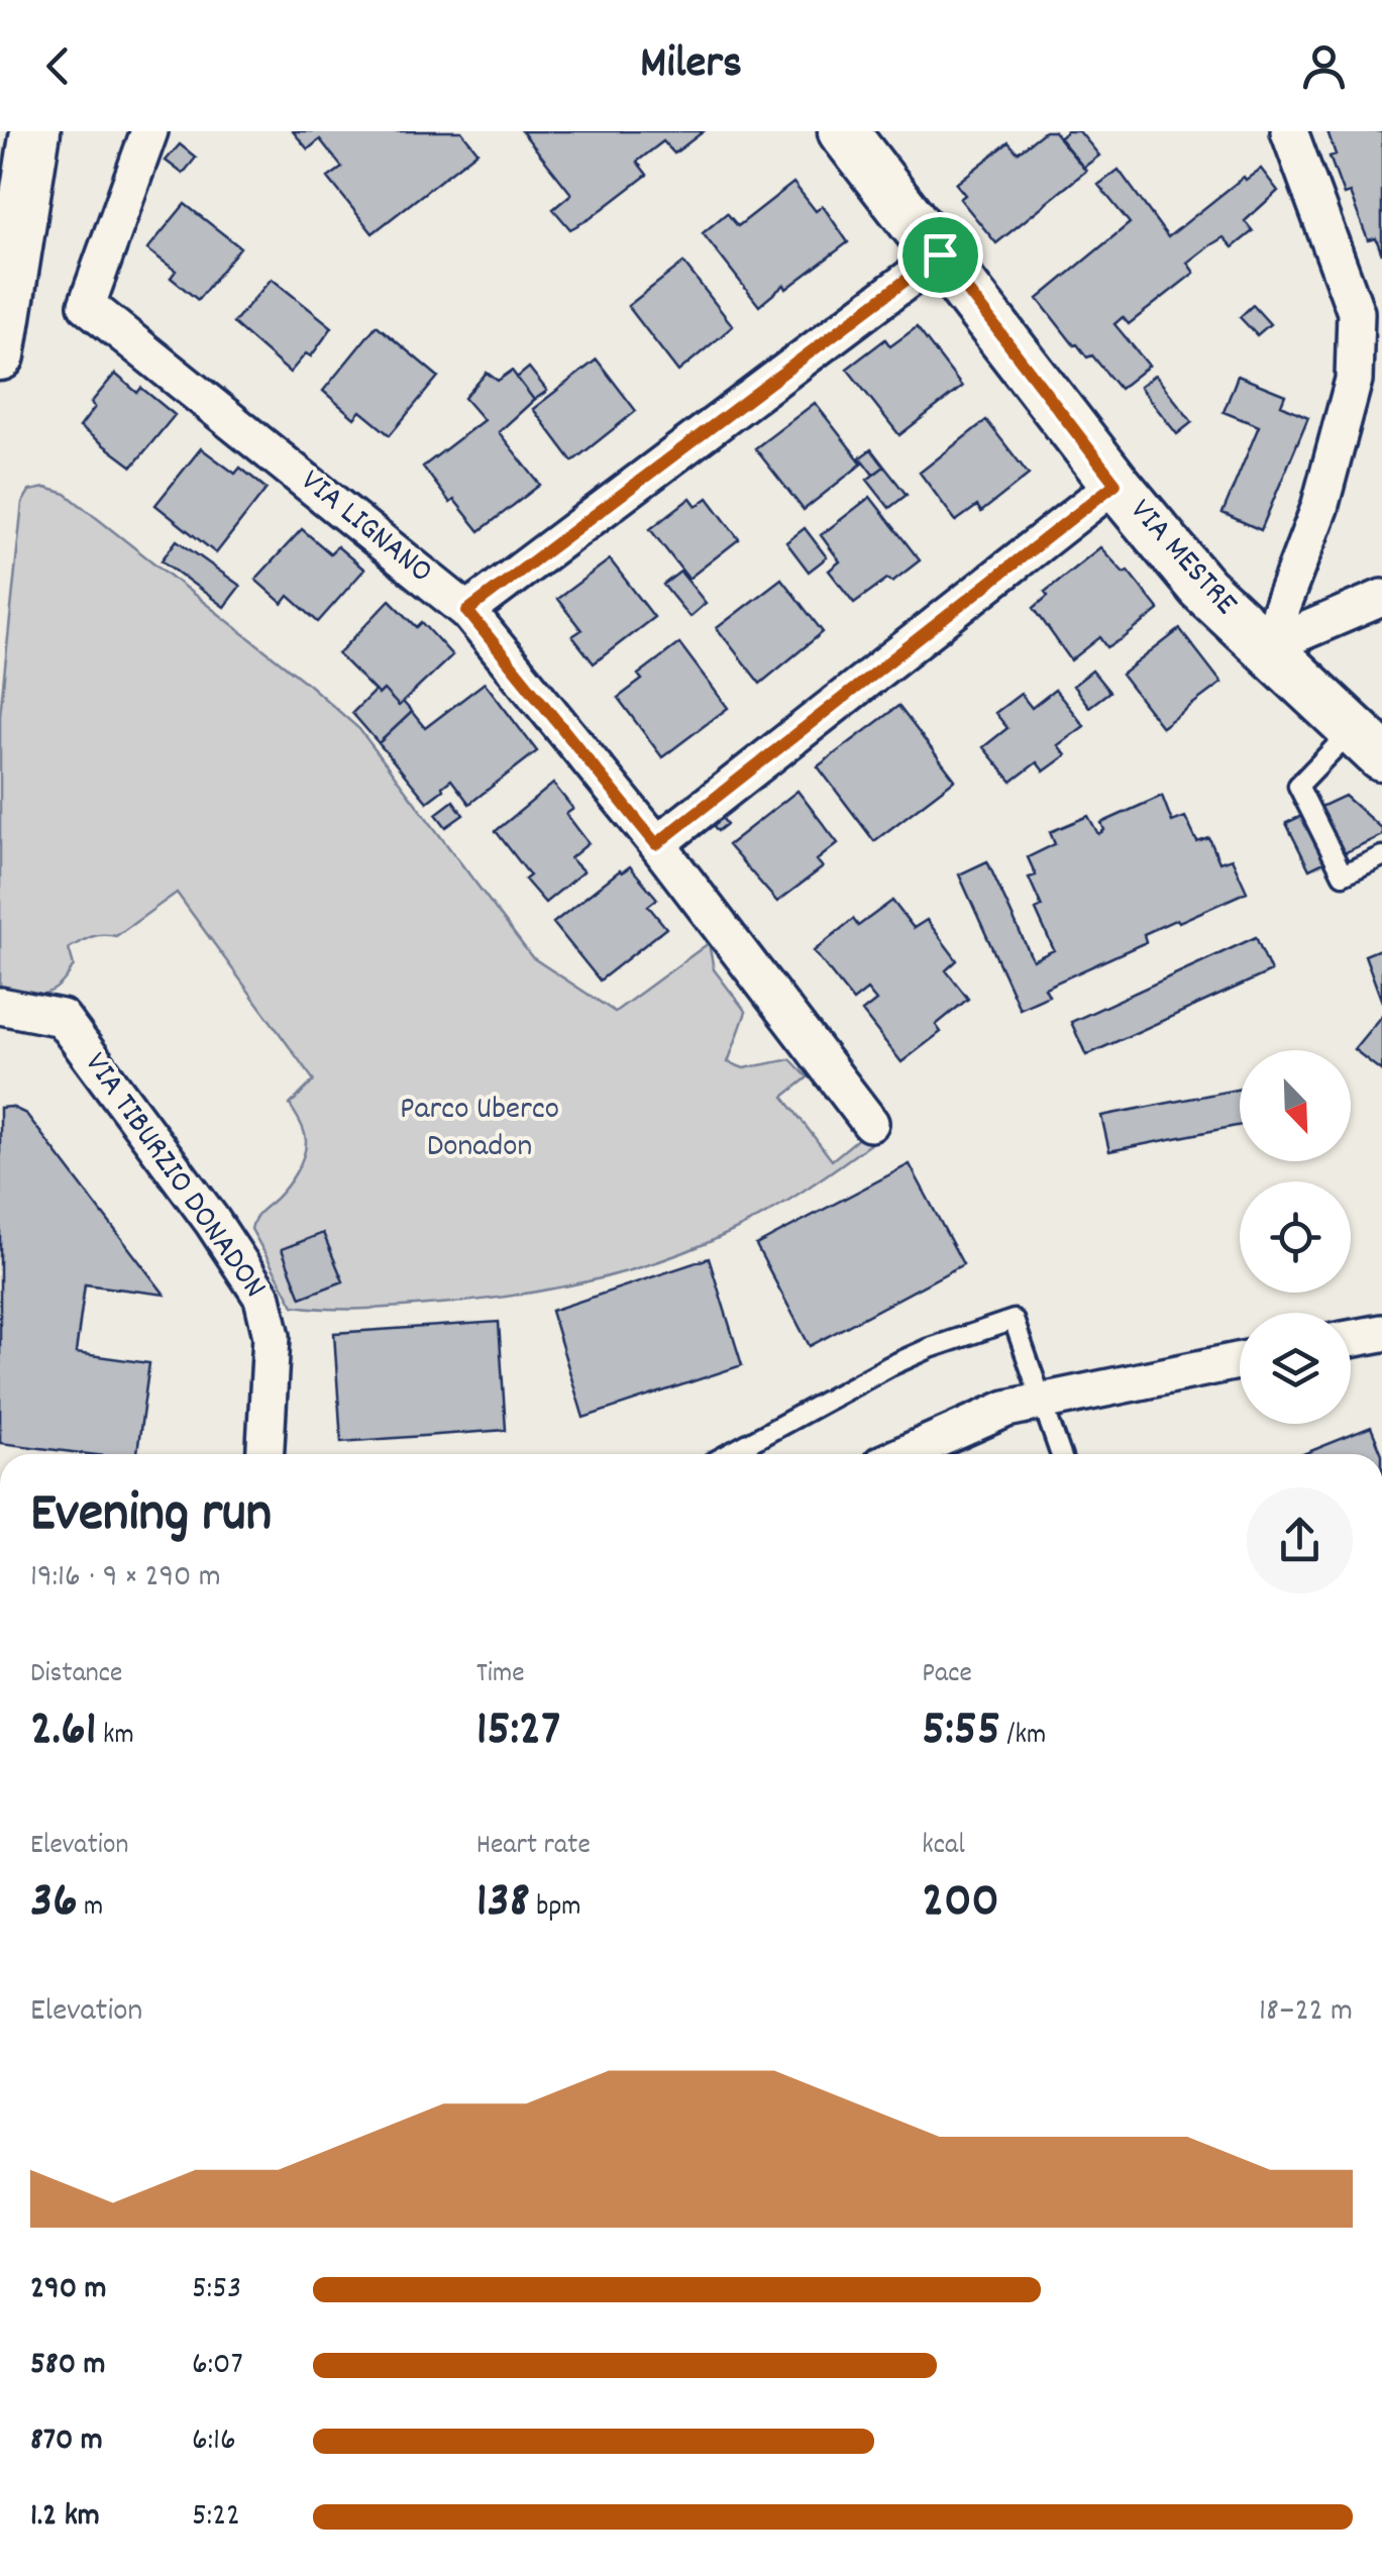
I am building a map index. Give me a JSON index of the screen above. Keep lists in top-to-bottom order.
{
  "streets": {
    "main road": ["VIA MESTRE"],
    "street": ["VIA LIGNANO", "VIA TIBURZIO DONADON"]
  },
  "parks": ["Parco Uberco Donadon"],
  "north": "bottom right",
  "page": {
    "header": "Milers",
    "heading": ["Evening run", "19:16 · 9 × 290 m"],
    "stats": [
      ["Distance", "2.61 km"],
      ["Time", "15:27"],
      ["Pace", "5:55 /km"],
      ["Elevation", "36 m"],
      ["Heart rate", "138 bpm"],
      ["kcal", "200"]
    ],
    "chart": ["Elevation", "18–22 m"],
    "list": [
      {
        "name": "290 m",
        "note": "5:53"
      },
      {
        "name": "580 m",
        "note": "6:07"
      },
      {
        "name": "870 m",
        "note": "6:16"
      },
      {
        "name": "1.2 km",
        "note": "5:22"
      }
    ]
  }
}
